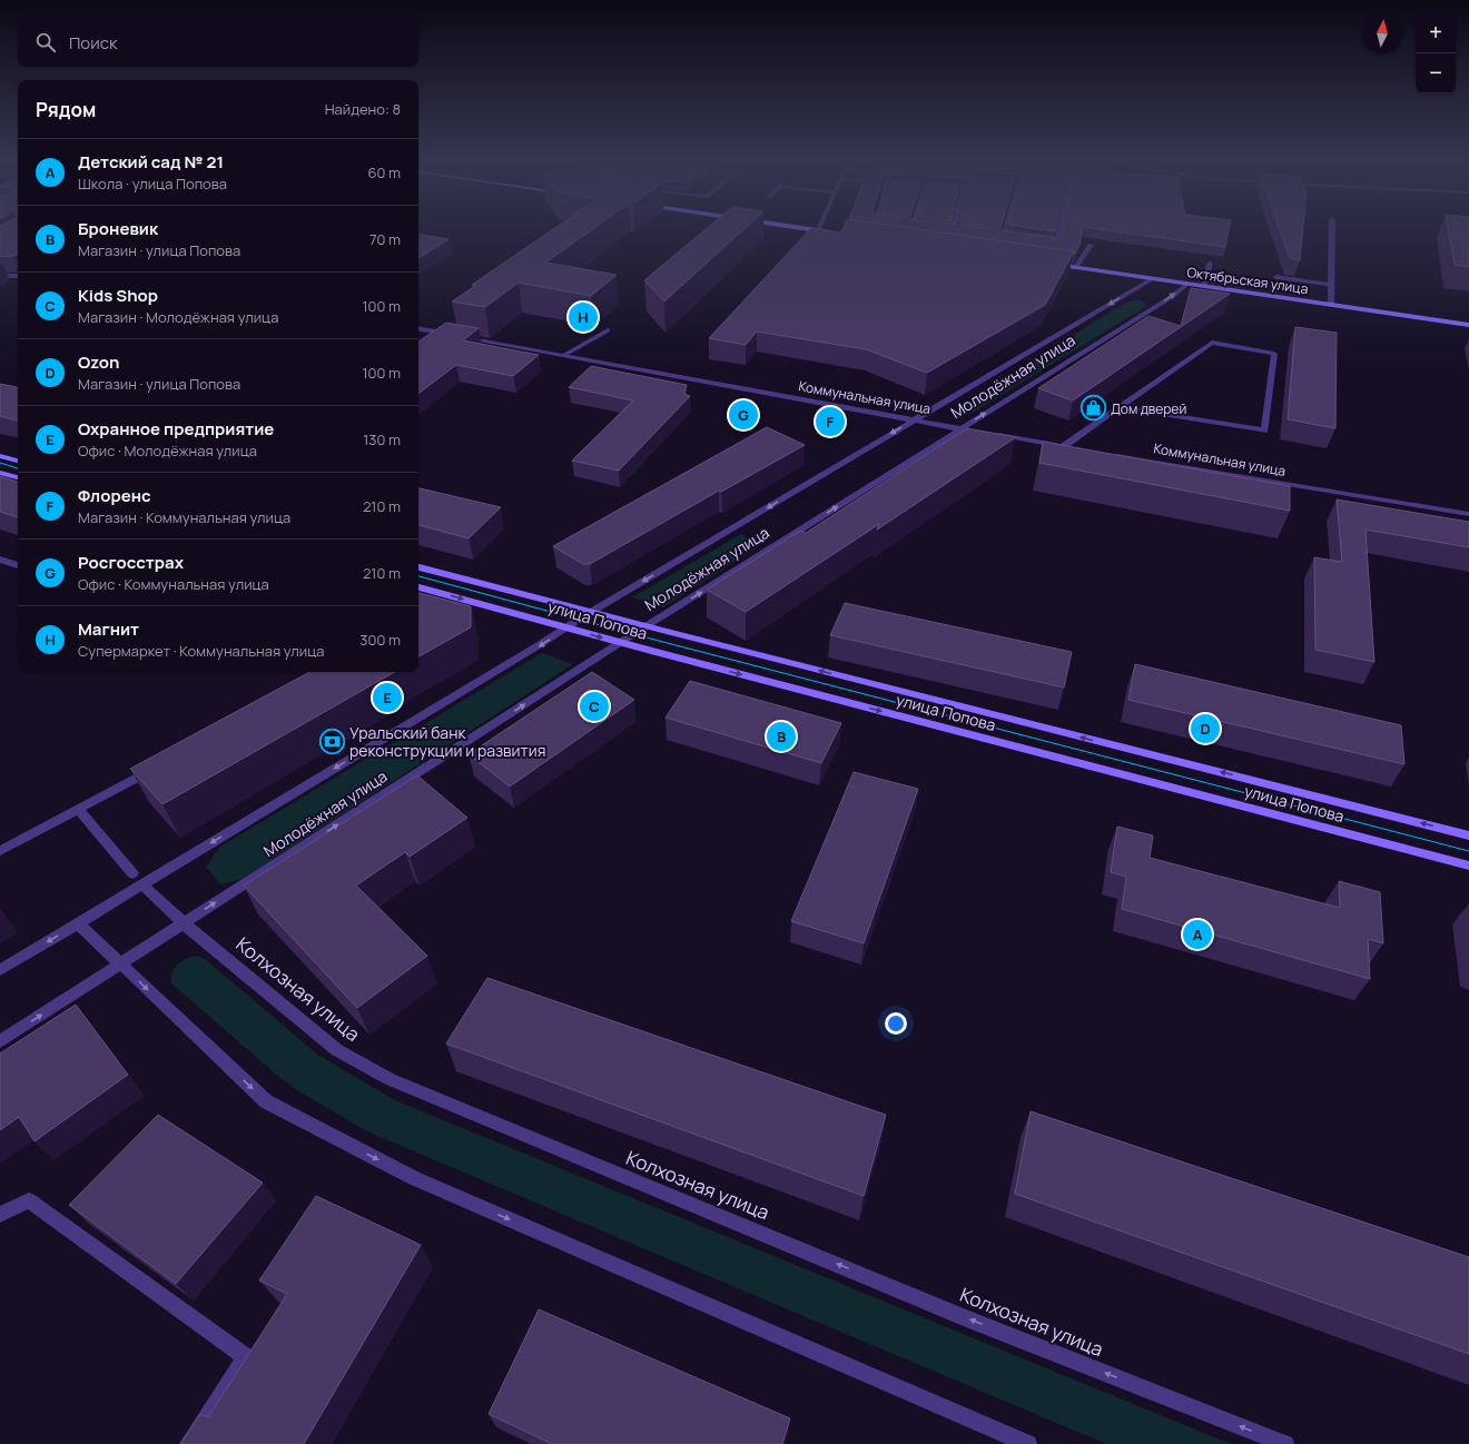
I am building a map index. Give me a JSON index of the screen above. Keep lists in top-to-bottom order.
{
  "streets": {
    "street": [
      "Октябрьская улица",
      "Молодёжная улица",
      "Коммунальная улица",
      "улица Попова",
      "Колхозная улица"
    ]
  },
  "crossings": [
    ["Октябрьская улица", "Молодёжная улица"],
    ["Молодёжная улица", "Коммунальная улица"],
    ["Молодёжная улица", "улица Попова"],
    ["Молодёжная улица", "Колхозная улица"]
  ],
  "places": {
    "shop": ["Дом дверей"],
    "bank": ["Уральский банк реконструкции и развития"]
  },
  "north": "top",
  "page": {
    "map_buttons": ["+", "−"],
    "search": "Поиск",
    "heading": ["Рядом", "Найдено: 8"],
    "list": [
      {
        "mark": "A",
        "name": "Детский сад № 21",
        "note": "Школа · улица Попова",
        "value": "60 m"
      },
      {
        "mark": "B",
        "name": "Броневик",
        "note": "Магазин · улица Попова",
        "value": "70 m"
      },
      {
        "mark": "C",
        "name": "Kids Shop",
        "note": "Магазин · Молодёжная улица",
        "value": "100 m"
      },
      {
        "mark": "D",
        "name": "Ozon",
        "note": "Магазин · улица Попова",
        "value": "100 m"
      },
      {
        "mark": "E",
        "name": "Охранное предприятие",
        "note": "Офис · Молодёжная улица",
        "value": "130 m"
      },
      {
        "mark": "F",
        "name": "Флоренс",
        "note": "Магазин · Коммунальная улица",
        "value": "210 m"
      },
      {
        "mark": "G",
        "name": "Росгосстрах",
        "note": "Офис · Коммунальная улица",
        "value": "210 m"
      },
      {
        "mark": "H",
        "name": "Магнит",
        "note": "Супермаркет · Коммунальная улица",
        "value": "300 m"
      }
    ],
    "pins": [
      "H",
      "G",
      "F",
      "E",
      "C",
      "D",
      "B",
      "A"
    ]
  }
}
